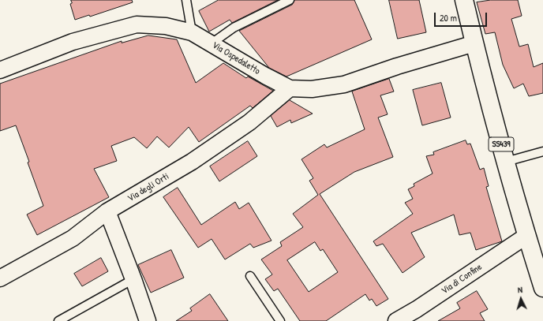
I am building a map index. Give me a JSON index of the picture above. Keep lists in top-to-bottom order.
{
  "streets": {
    "main road": ["SS439"],
    "street": ["Via Ospedaletto", "Via degli Orti", "Via di Confine"]
  },
  "crossings": [
    ["Via Ospedaletto", "SS439"],
    ["Via Ospedaletto", "Via degli Orti"],
    ["SS439", "Via di Confine"]
  ],
  "scale_bar": "20 m",
  "north": "top"
}
